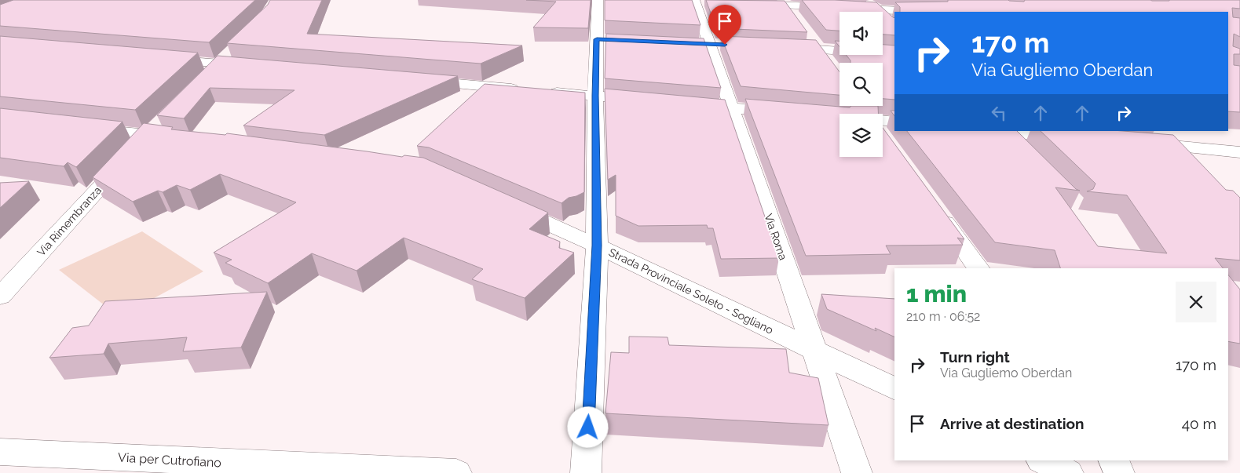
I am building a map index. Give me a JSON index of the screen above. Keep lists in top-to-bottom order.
{
  "streets": {
    "street": [
      "Via Rimembranza",
      "Via Roma",
      "Strada Provinciale Soleto - Sogliano",
      "Via per Cutrofiano"
    ]
  },
  "crossings": [
    ["Via Roma", "Strada Provinciale Soleto - Sogliano"]
  ],
  "page": {
    "turn": ["170 m", "Via Gugliemo Oberdan"],
    "heading": ["1 min", "210 m · 06:52"],
    "list": [
      {
        "name": "Turn right",
        "note": "Via Gugliemo Oberdan",
        "value": "170 m"
      },
      {
        "name": "Arrive at destination",
        "value": "40 m"
      }
    ]
  }
}
